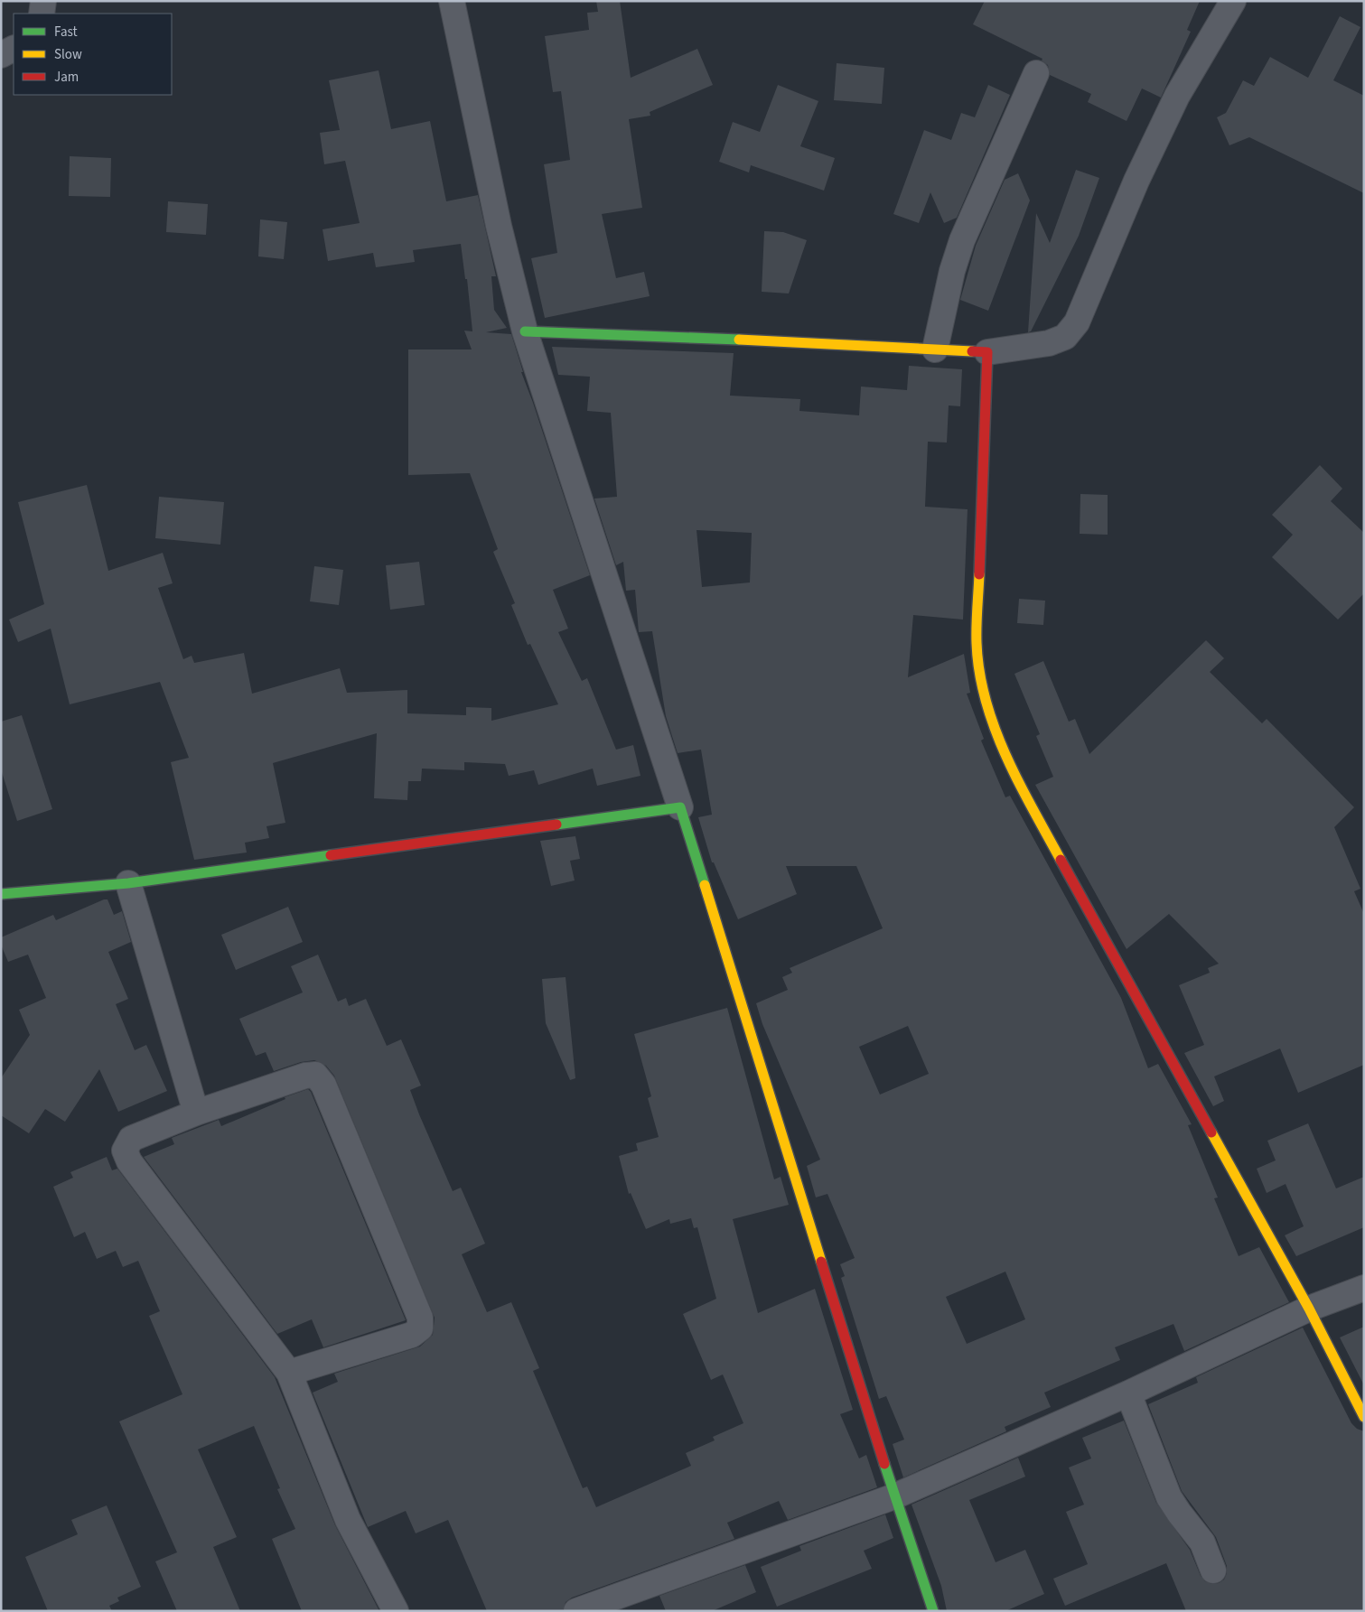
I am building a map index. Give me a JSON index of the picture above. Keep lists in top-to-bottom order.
{
  "legend": ["Fast", "Slow", "Jam"]
}
